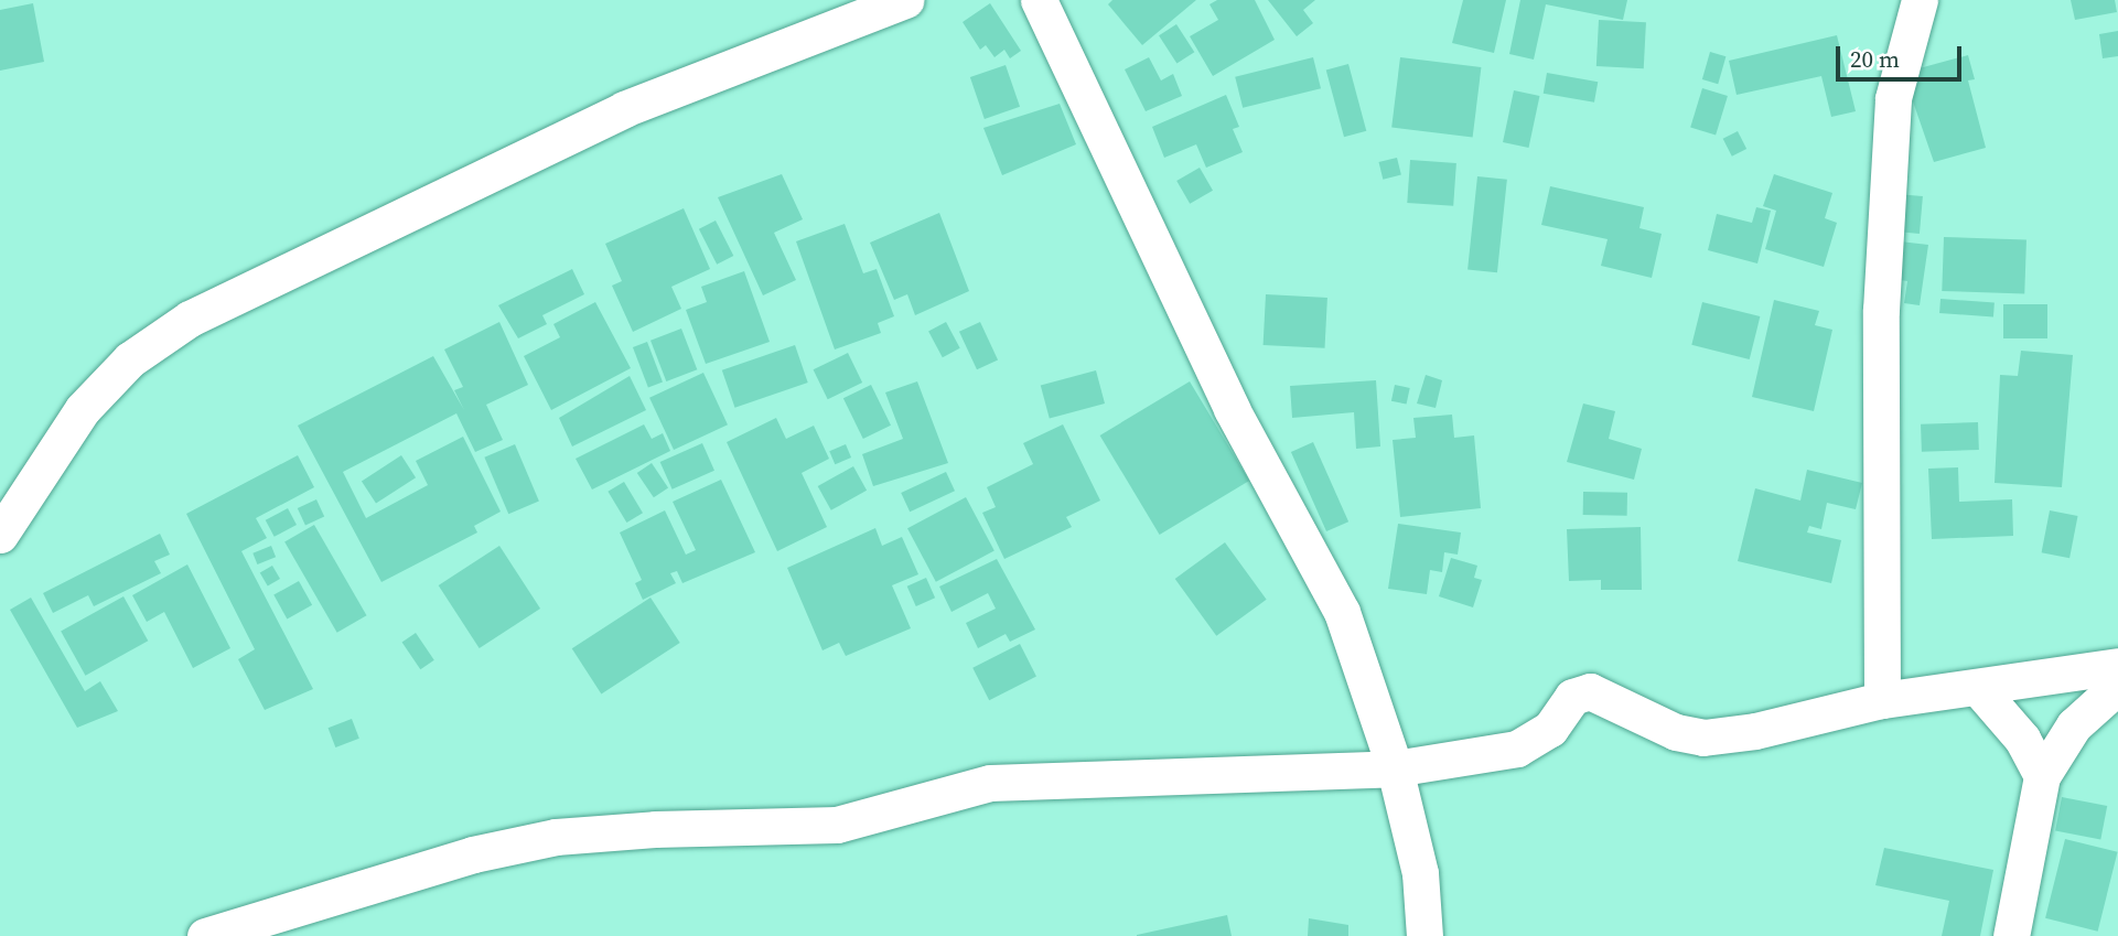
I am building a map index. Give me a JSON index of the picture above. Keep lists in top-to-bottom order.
{
  "scale_bar": "20 m"
}
